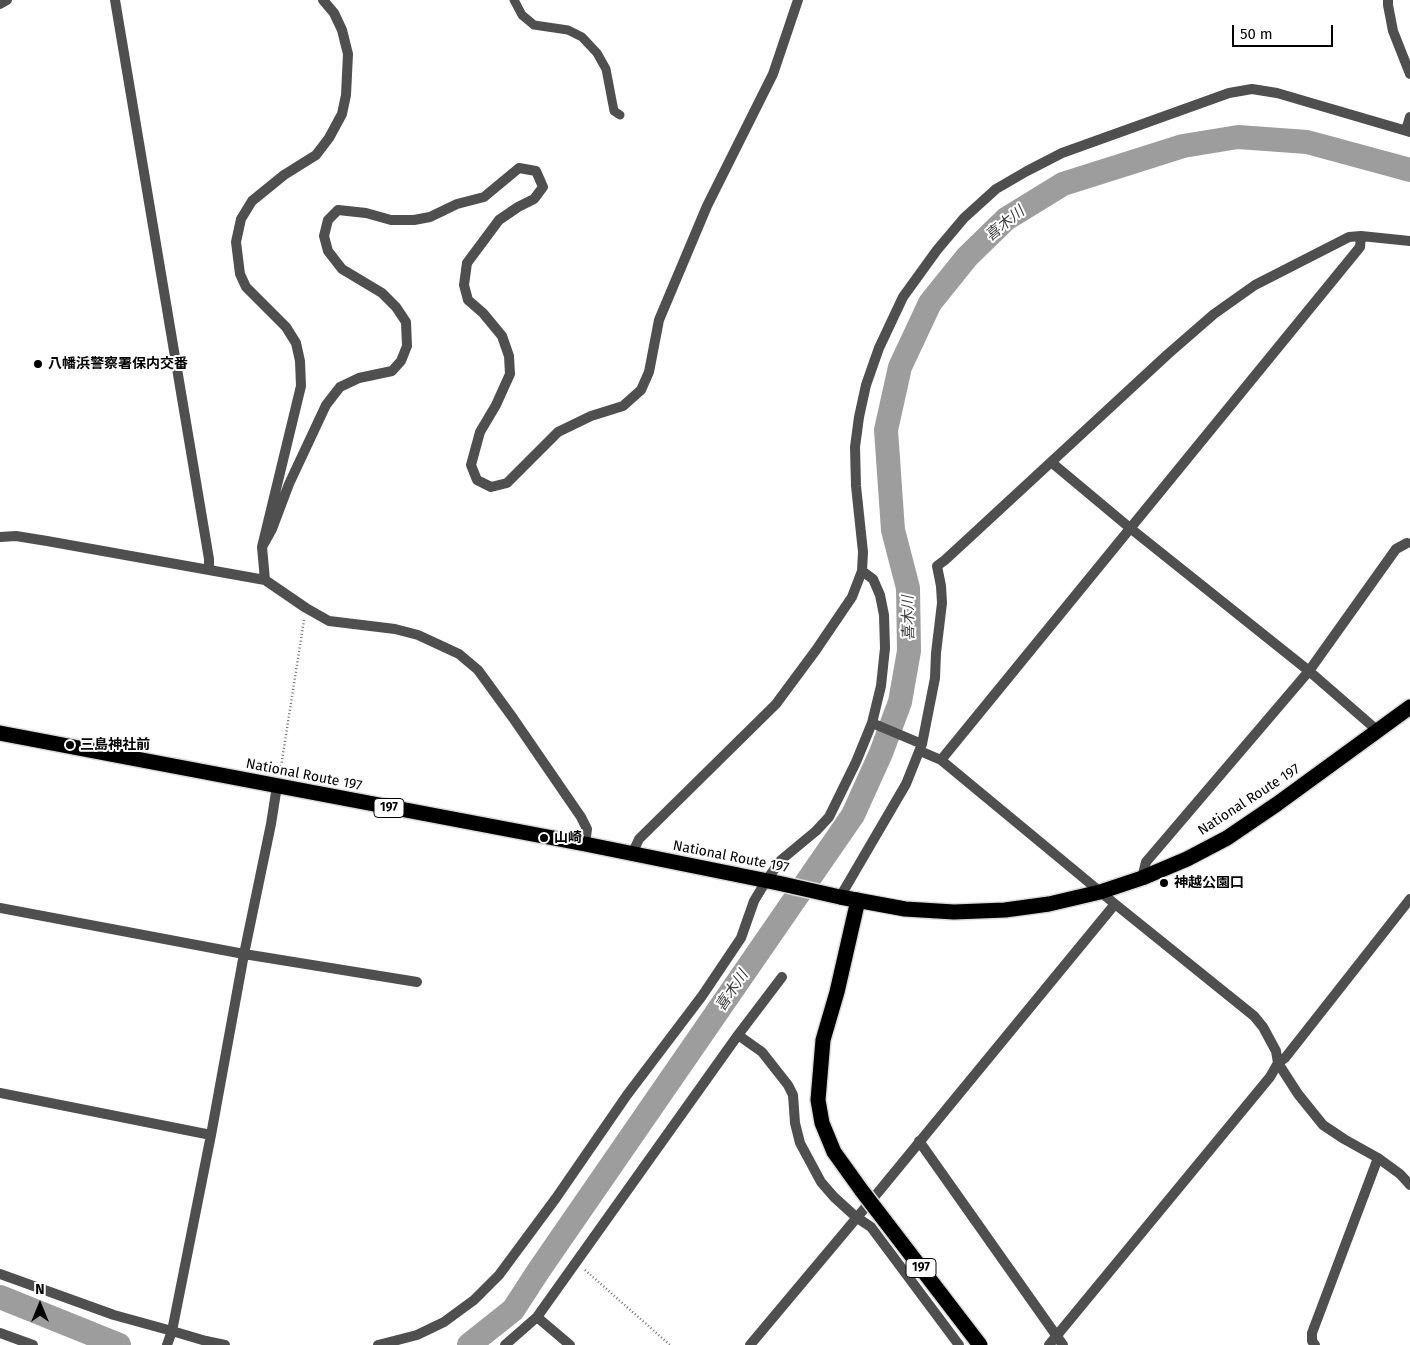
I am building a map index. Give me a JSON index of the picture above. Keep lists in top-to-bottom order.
{
  "streets": {
    "highway": ["National Route 197", "197"]
  },
  "crossings": [
    ["National Route 197", "197"]
  ],
  "water": ["喜木川"],
  "places": [
    "八幡浜警察署保内交番",
    "三島神社前",
    "山崎",
    "神越公園口"
  ],
  "scale_bar": "50 m",
  "north": "top"
}
